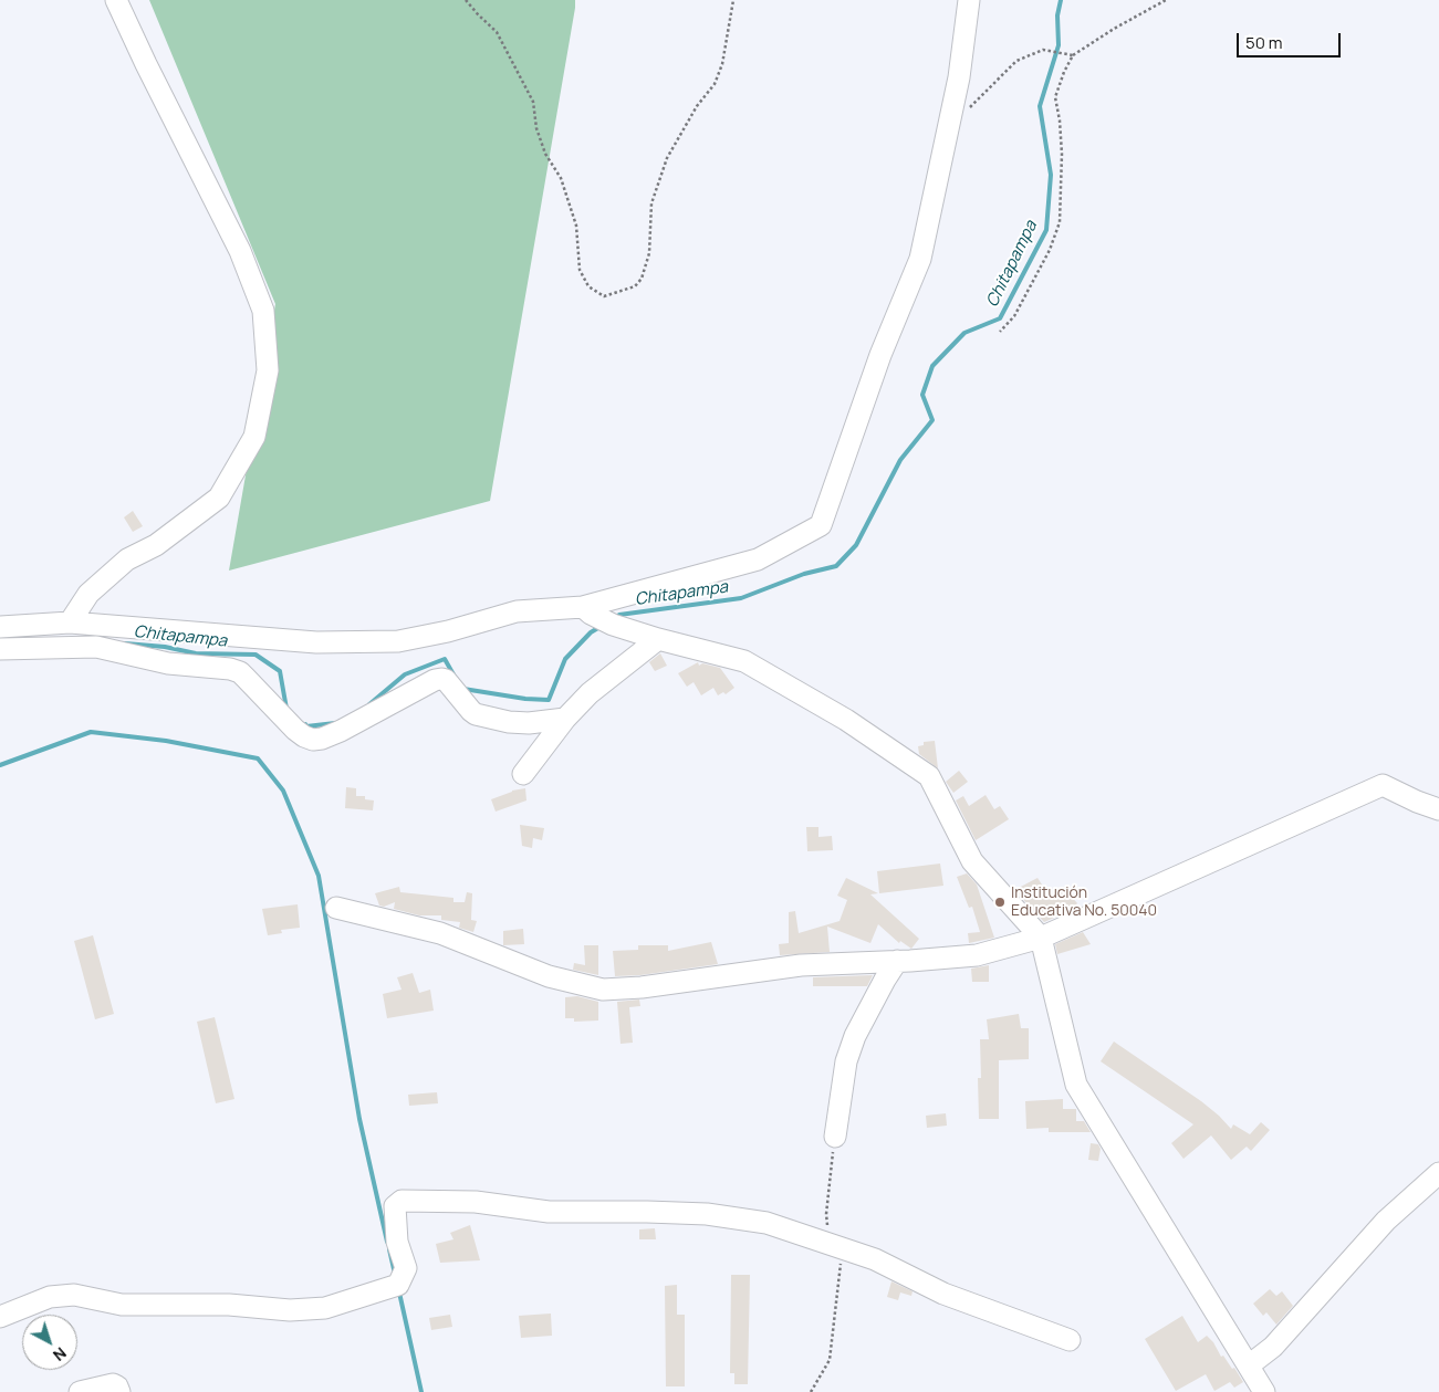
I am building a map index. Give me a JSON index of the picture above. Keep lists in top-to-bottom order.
{
  "water": ["Chitapampa"],
  "places": ["Institución Educativa No. 50040"],
  "scale_bar": "50 m",
  "north": "bottom right"
}
